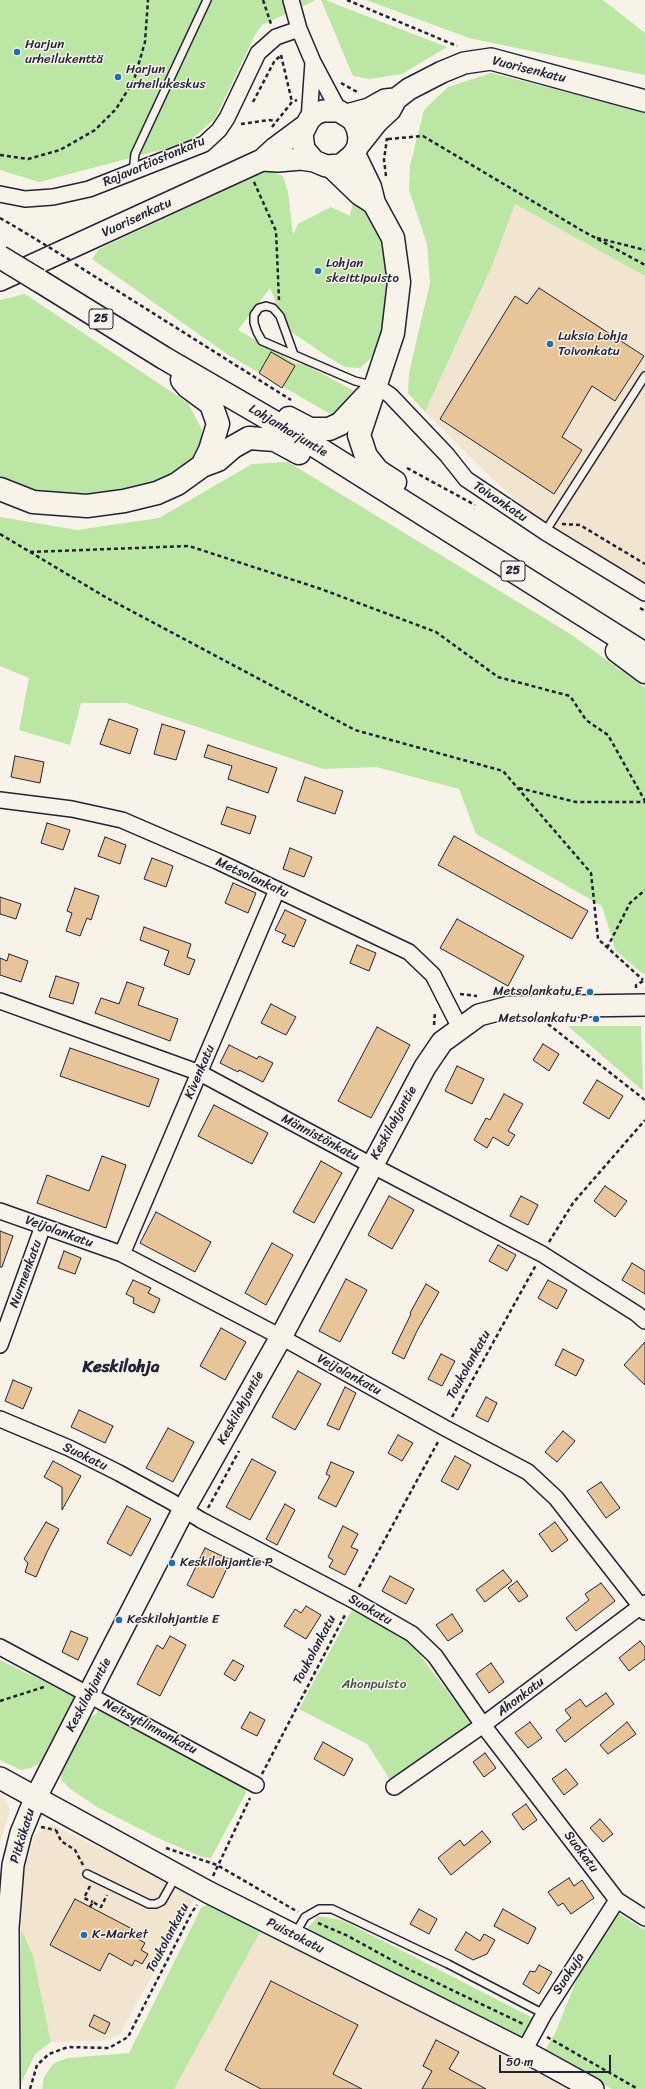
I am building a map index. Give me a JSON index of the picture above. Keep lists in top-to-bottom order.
{
  "streets": {
    "highway": ["25", "Lohjanharjuntie"],
    "street": [
      "Vuorisenkatu",
      "Rajavartiostonkatu",
      "Toivonkatu",
      "Metsolankatu",
      "Kivenkatu",
      "Keskilohjantie",
      "Männistönkatu",
      "Veijolankatu",
      "Nurmenkatu",
      "Suokatu",
      "Ahonkatu",
      "Neitsytlinnankatu",
      "Pitkäkatu",
      "Puistokatu",
      "Suokuja"
    ],
    "path": ["Toukolankatu"]
  },
  "crossings": [
    ["Metsolankatu", "Kivenkatu"],
    ["Metsolankatu", "Keskilohjantie"],
    ["Kivenkatu", "Männistönkatu"],
    ["Kivenkatu", "Veijolankatu"],
    ["Keskilohjantie", "Männistönkatu"],
    ["Keskilohjantie", "Veijolankatu"],
    ["Keskilohjantie", "Suokatu"],
    ["Keskilohjantie", "Neitsytlinnankatu"],
    ["Keskilohjantie", "Pitkäkatu"],
    ["Keskilohjantie", "Puistokatu"],
    ["Männistönkatu", "Toukolankatu"],
    ["Veijolankatu", "Nurmenkatu"],
    ["Veijolankatu", "Toukolankatu"],
    ["Veijolankatu", "Ahonkatu"],
    ["Toukolankatu", "Suokatu"],
    ["Toukolankatu", "Neitsytlinnankatu"],
    ["Toukolankatu", "Puistokatu"],
    ["Suokatu", "Ahonkatu"],
    ["Suokatu", "Suokuja"],
    ["Pitkäkatu", "Puistokatu"],
    ["Puistokatu", "Suokuja"]
  ],
  "districts": ["Keskilohja"],
  "parks": ["Ahonpuisto"],
  "places": [
    "Harjun urheilukenttä",
    "Harjun urheilukeskus",
    "Lohjan skeittipuisto",
    "Luksia Lohja Toivonkatu",
    "Metsolankatu E",
    "Metsolankatu P",
    "Keskilohjantie P",
    "Keskilohjantie E",
    "K-Market"
  ],
  "scale_bar": "50 m"
}
